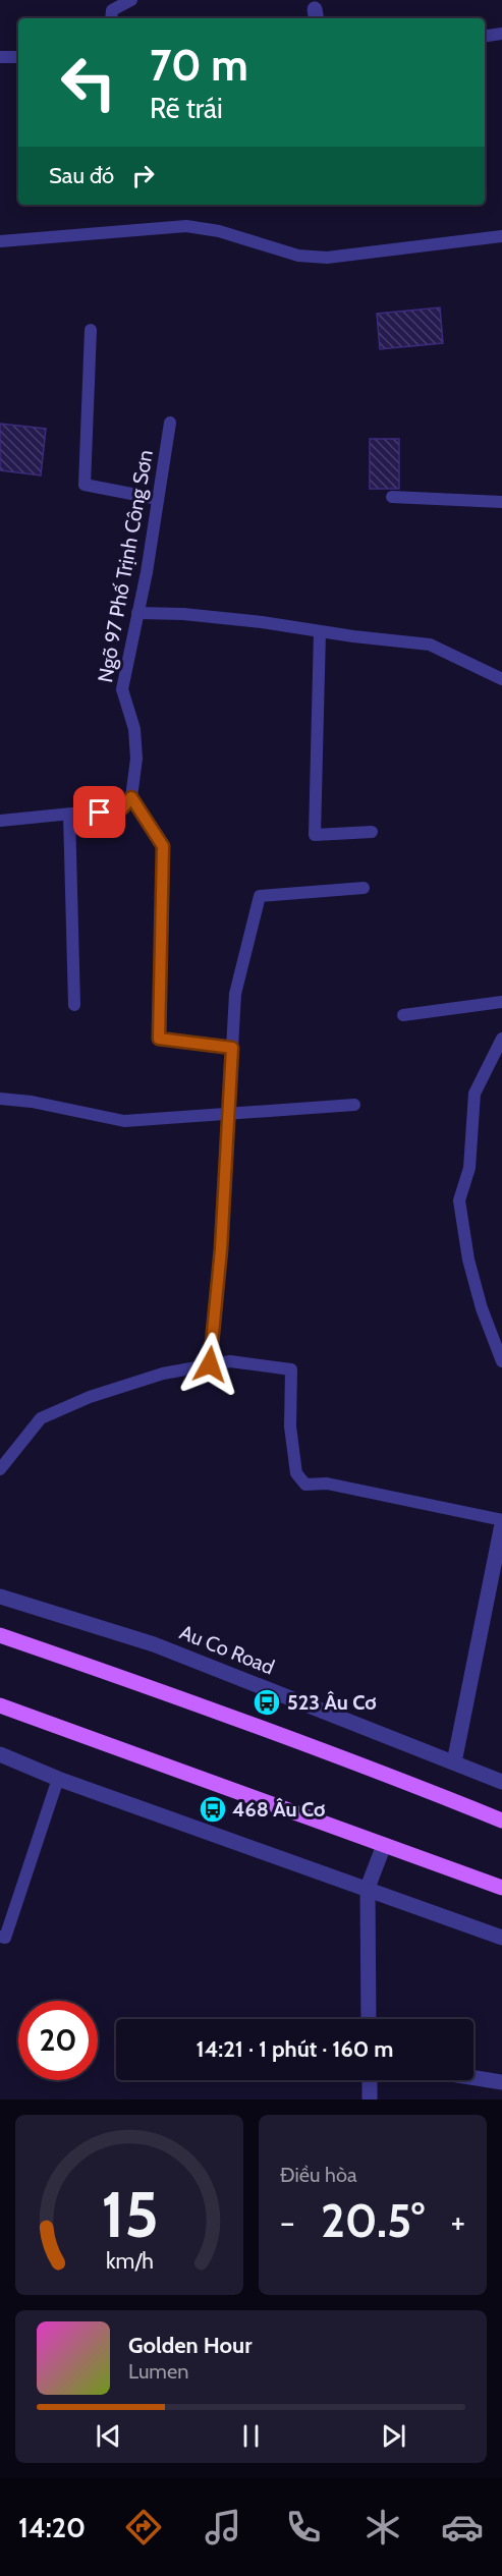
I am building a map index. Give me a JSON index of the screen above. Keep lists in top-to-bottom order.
{
  "streets": {
    "street": ["Au Co Road"],
    "lane": ["Ngõ 97 Phố Trịnh Công Sơn"]
  },
  "places": {
    "bus stop": ["523 Âu Cơ", "468 Âu Cơ"]
  },
  "page": {
    "turn": ["70 m", "Rẽ trái"],
    "then": "Sau đó",
    "limit": "20",
    "trip": "14:21 · 1 phút · 160 m",
    "tile": "Điều hòa",
    "heat": ["−", "20.5°", "+"],
    "song": ["Golden Hour", "Lumen"],
    "tabs": "14:20",
    "gauge": ["15", "km/h"]
  }
}
